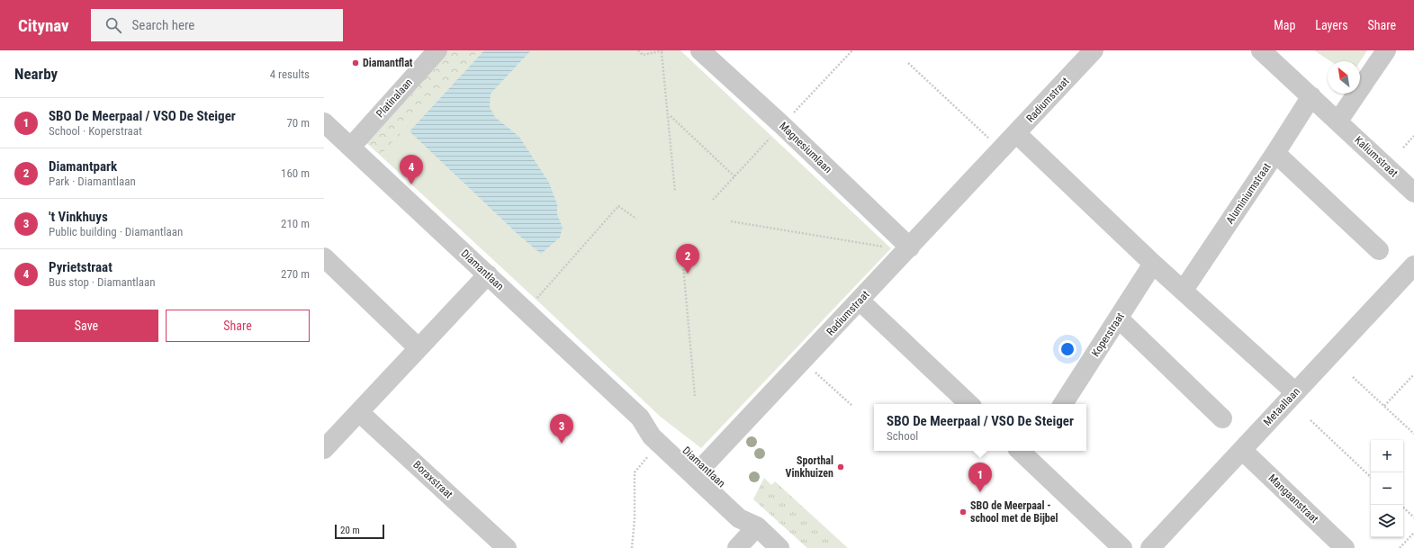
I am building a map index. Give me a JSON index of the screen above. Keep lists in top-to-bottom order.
{
  "streets": {
    "street": [
      "Platinalaan",
      "Radiumstraat",
      "Magnesiumlaan",
      "Kaliumstraat",
      "Aluminiumstraat",
      "Diamantlaan",
      "Koperstraat",
      "Metaallaan",
      "Boraxstraat",
      "Mangaanstraat"
    ]
  },
  "crossings": [
    ["Platinalaan", "Diamantlaan"],
    ["Radiumstraat", "Magnesiumlaan"],
    ["Radiumstraat", "Diamantlaan"],
    ["Kaliumstraat", "Aluminiumstraat"],
    ["Metaallaan", "Mangaanstraat"]
  ],
  "places": ["Diamantflat", "Sporthal Vinkhuizen", "SBO de Meerpaal - school met de Bijbel"],
  "scale_bar": "20 m",
  "north": "top left",
  "page": {
    "header": "Citynav",
    "search": "Search here",
    "nav": ["Map", "Layers", "Share"],
    "heading": ["Nearby", "4 results"],
    "list": [
      {
        "mark": "1",
        "name": "SBO De Meerpaal / VSO De Steiger",
        "note": "School · Koperstraat",
        "value": "70 m"
      },
      {
        "mark": "2",
        "name": "Diamantpark",
        "note": "Park · Diamantlaan",
        "value": "160 m"
      },
      {
        "mark": "3",
        "name": "'t Vinkhuys",
        "note": "Public building · Diamantlaan",
        "value": "210 m"
      },
      {
        "mark": "4",
        "name": "Pyrietstraat",
        "note": "Bus stop · Diamantlaan",
        "value": "270 m"
      }
    ],
    "pins": [
      "4",
      "2",
      "3",
      "1"
    ],
    "buttons": ["Save", "Share"],
    "popup": ["SBO De Meerpaal / VSO De Steiger", "School"],
    "map_buttons": ["+", "−"],
    "scale": "20 m"
  }
}
